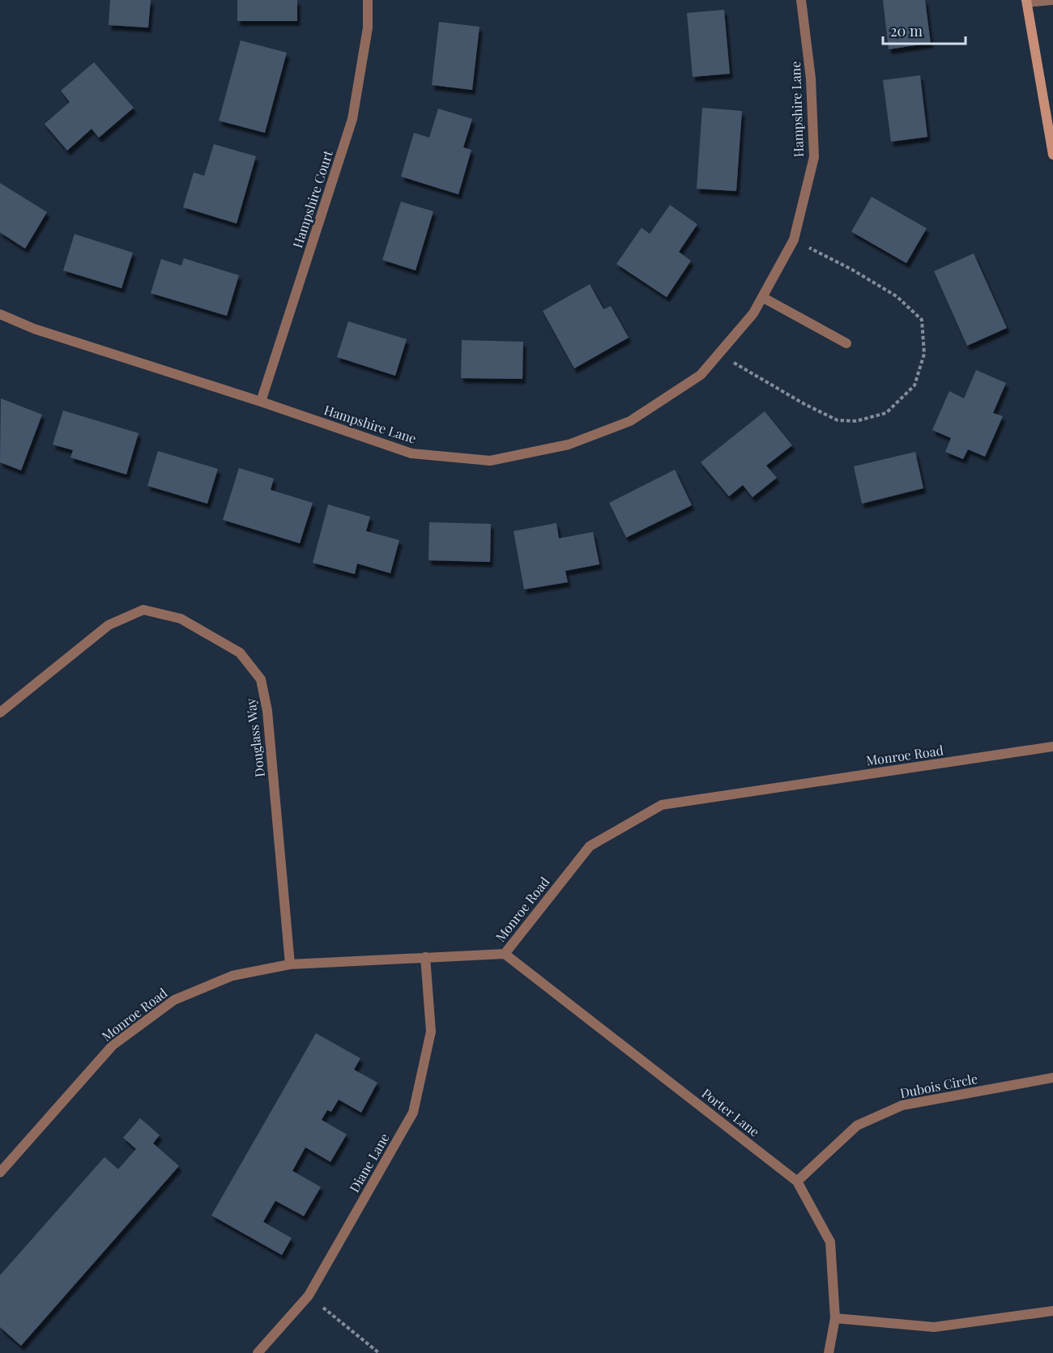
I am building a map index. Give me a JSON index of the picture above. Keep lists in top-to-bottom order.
{
  "streets": {
    "street": [
      "Hampshire Lane",
      "Hampshire Court",
      "Douglass Way",
      "Monroe Road",
      "Dubois Circle",
      "Porter Lane",
      "Diane Lane"
    ]
  },
  "crossings": [
    ["Hampshire Lane", "Hampshire Court"],
    ["Douglass Way", "Monroe Road"],
    ["Monroe Road", "Porter Lane"],
    ["Monroe Road", "Diane Lane"],
    ["Dubois Circle", "Porter Lane"]
  ],
  "scale_bar": "20 m"
}
